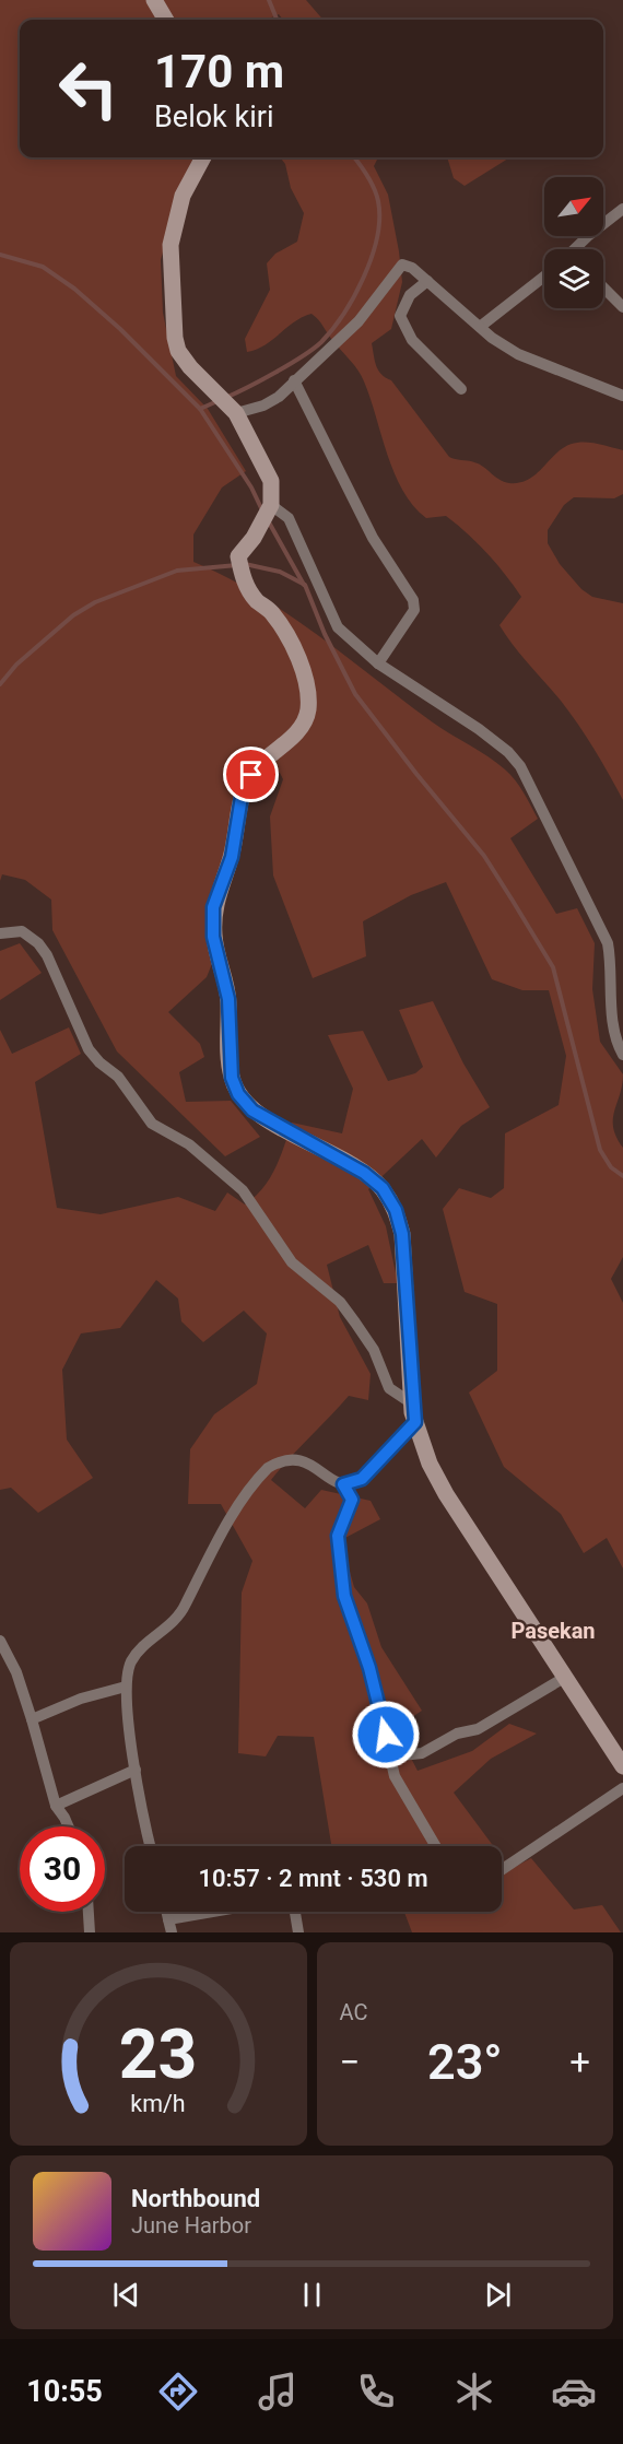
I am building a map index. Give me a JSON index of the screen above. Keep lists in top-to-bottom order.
{
  "districts": ["Pasekan"],
  "north": "top right",
  "page": {
    "turn": ["170 m", "Belok kiri"],
    "limit": "30",
    "trip": "10:57 · 2 mnt · 530 m",
    "tile": "AC",
    "heat": ["−", "23°", "+"],
    "song": ["Northbound", "June Harbor"],
    "tabs": "10:55",
    "gauge": ["23", "km/h"]
  }
}
